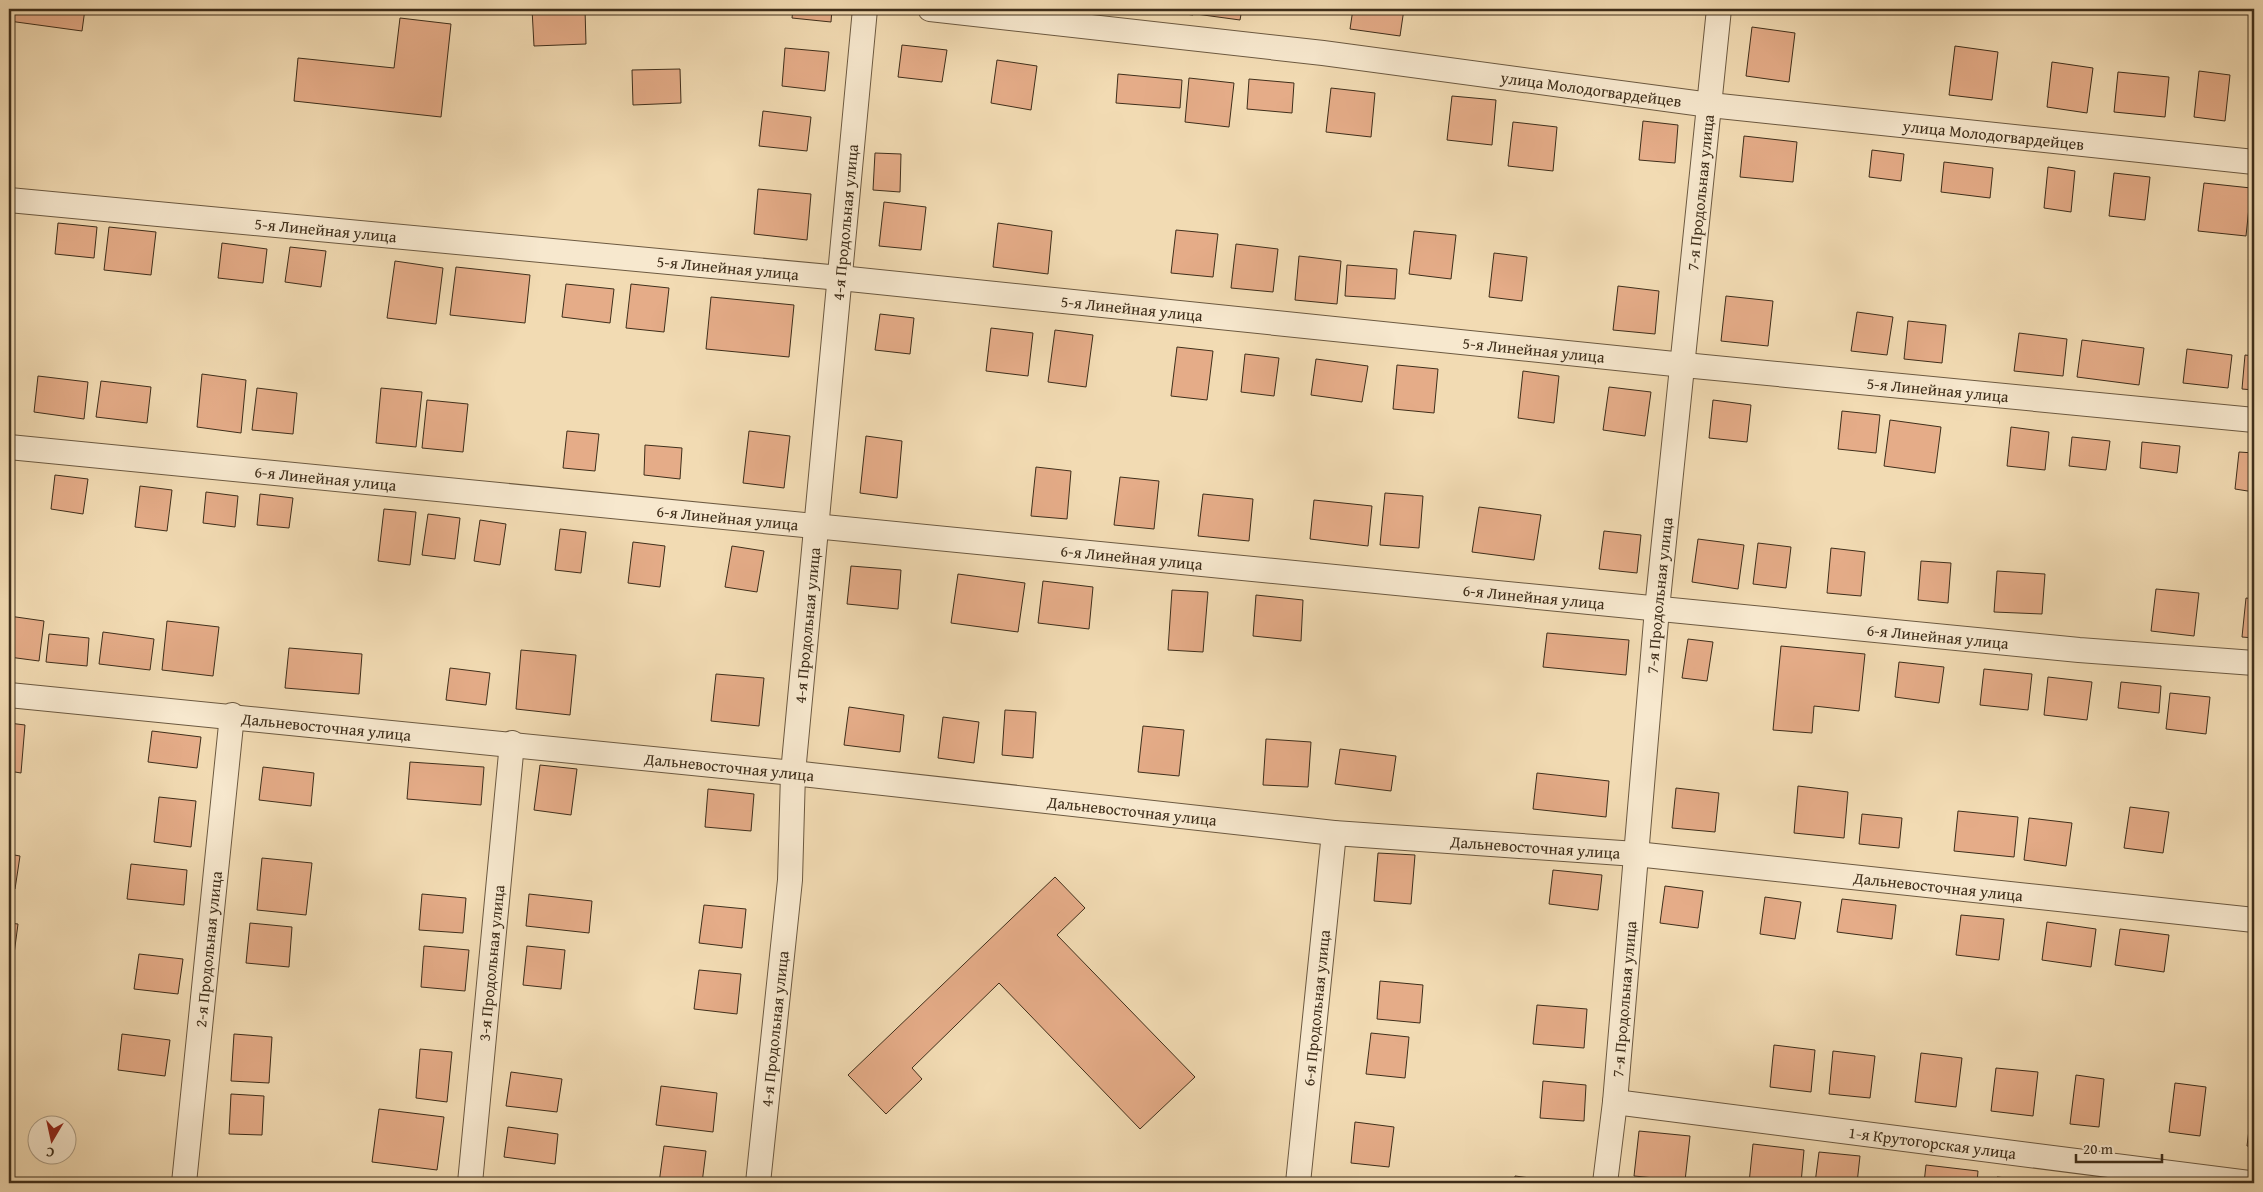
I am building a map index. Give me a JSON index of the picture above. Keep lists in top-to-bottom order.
{
  "streets": {
    "street": [
      "улица Молодогвардейцев",
      "7-я Продольная улица",
      "4-я Продольная улица",
      "5-я Линейная улица",
      "6-я Линейная улица",
      "Дальневосточная улица",
      "2-я Продольная улица",
      "3-я Продольная улица",
      "6-я Продольная улица",
      "1-я Крутогорская улица"
    ]
  },
  "crossings": [
    ["улица Молодогвардейцев", "7-я Продольная улица"],
    ["7-я Продольная улица", "5-я Линейная улица"],
    ["7-я Продольная улица", "6-я Линейная улица"],
    ["7-я Продольная улица", "Дальневосточная улица"],
    ["7-я Продольная улица", "1-я Крутогорская улица"],
    ["4-я Продольная улица", "5-я Линейная улица"],
    ["4-я Продольная улица", "6-я Линейная улица"],
    ["4-я Продольная улица", "Дальневосточная улица"],
    ["Дальневосточная улица", "2-я Продольная улица"],
    ["Дальневосточная улица", "3-я Продольная улица"],
    ["Дальневосточная улица", "6-я Продольная улица"]
  ],
  "scale_bar": "20 m",
  "north": "bottom"
}
